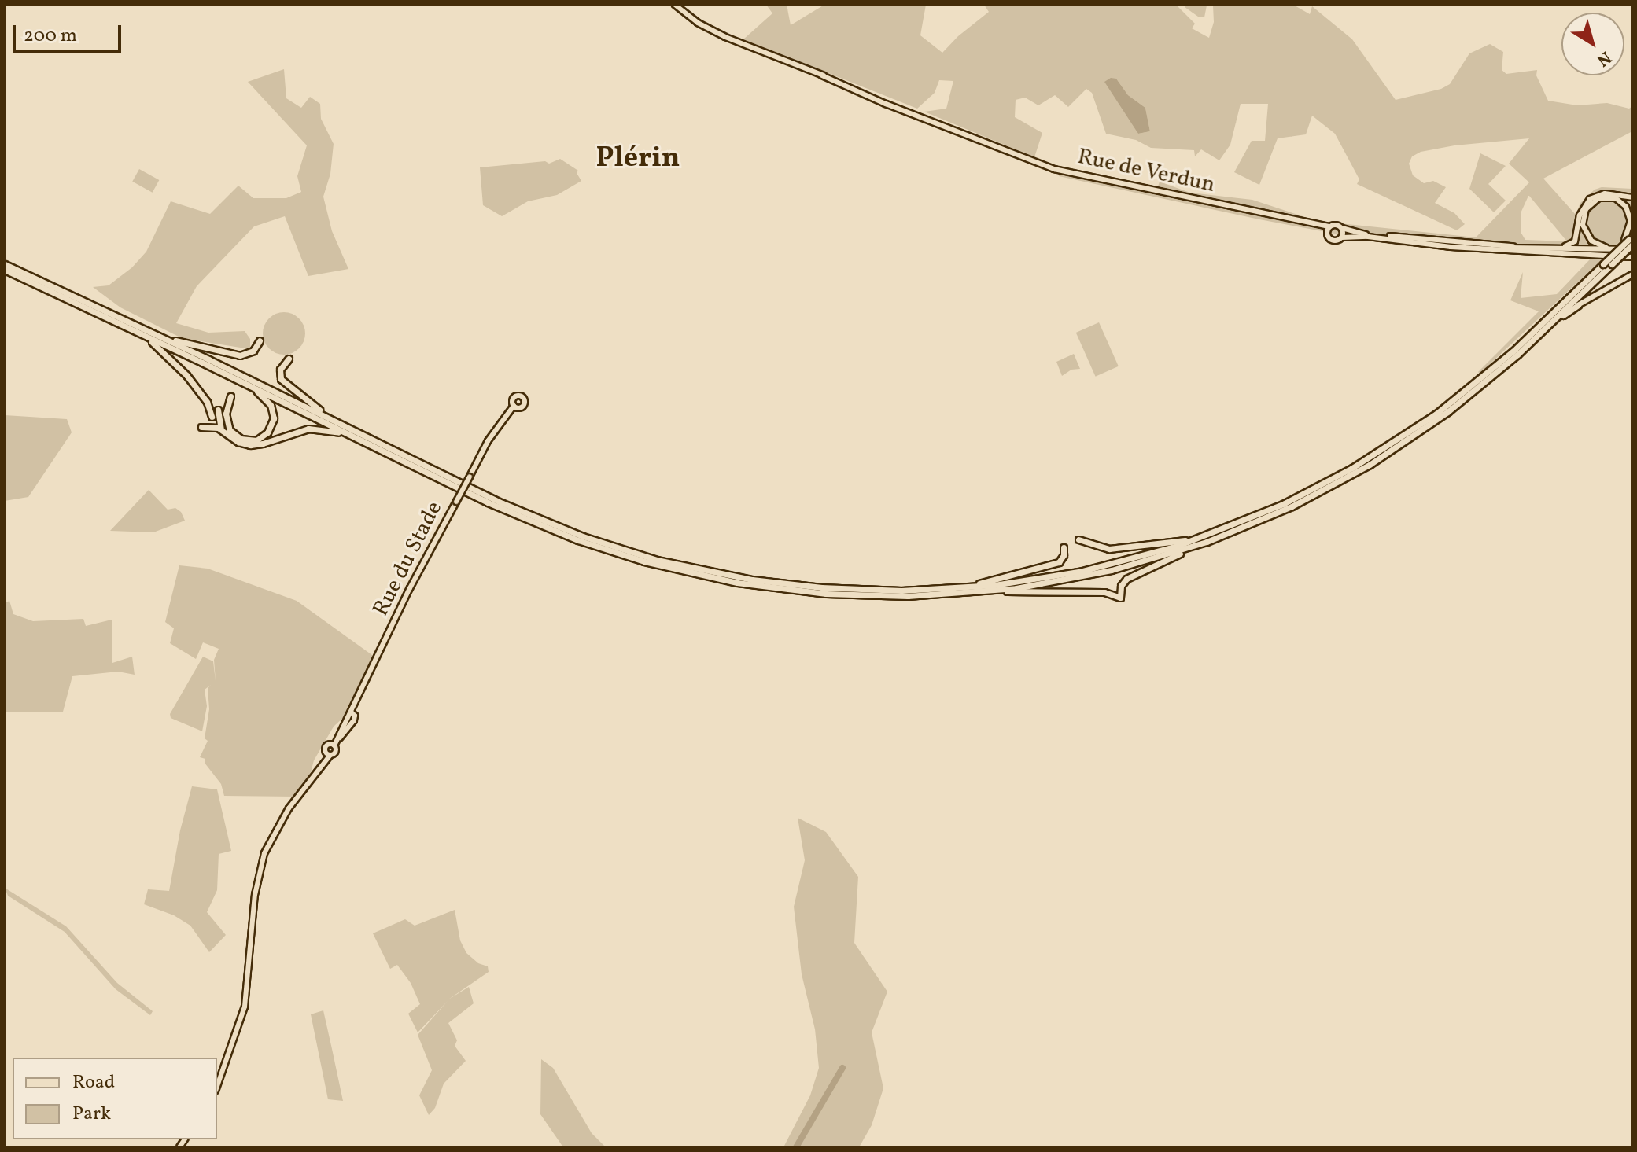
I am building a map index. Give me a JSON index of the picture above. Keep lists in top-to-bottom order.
{
  "streets": {
    "main road": ["Rue de Verdun", "Rue du Stade"]
  },
  "districts": ["Plérin"],
  "legend": ["Road", "Park"],
  "scale_bar": "200 m",
  "north": "bottom right"
}
